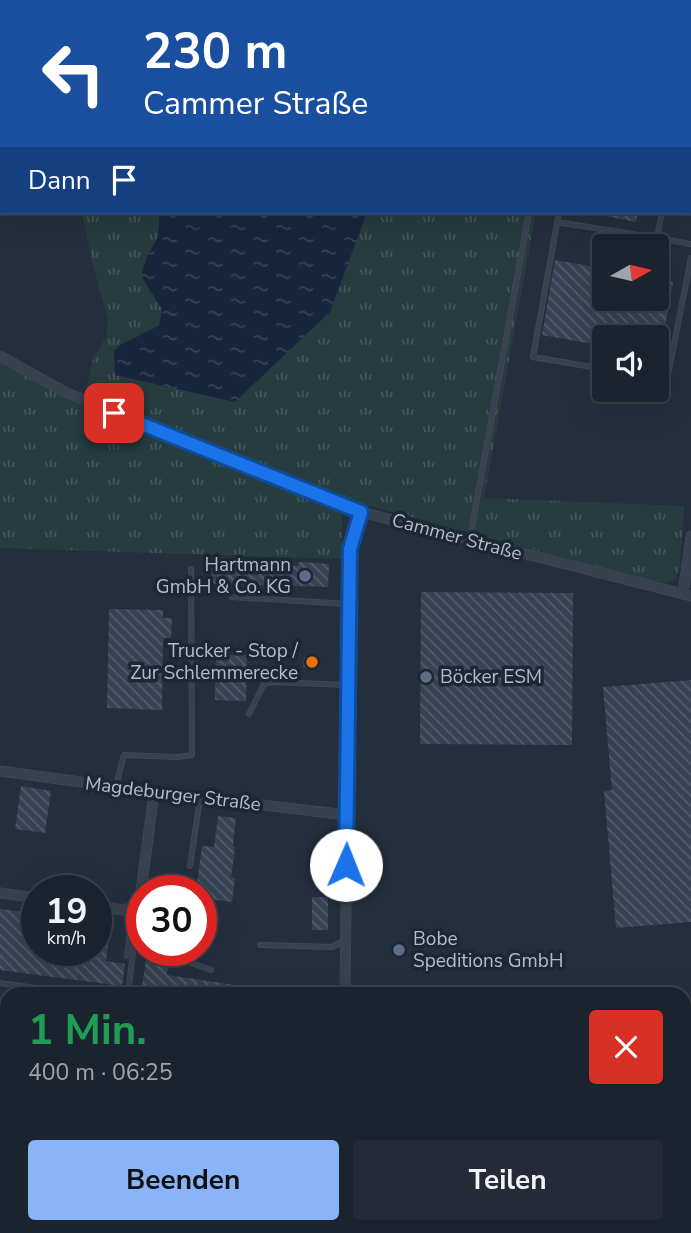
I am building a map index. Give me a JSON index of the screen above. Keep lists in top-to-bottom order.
{
  "streets": {
    "street": ["Cammer Straße", "Magdeburger Straße"]
  },
  "places": [
    "Hartmann GmbH & Co. KG",
    "Trucker - Stop / Zur Schlemmerecke",
    "Böcker ESM",
    "Bobe Speditions GmbH"
  ],
  "north": "right",
  "page": {
    "turn": ["230 m", "Cammer Straße"],
    "then": "Dann",
    "speed": "19 km/h",
    "limit": "30",
    "heading": ["1 Min.", "400 m · 06:25"],
    "buttons": ["Beenden", "Teilen"]
  }
}
